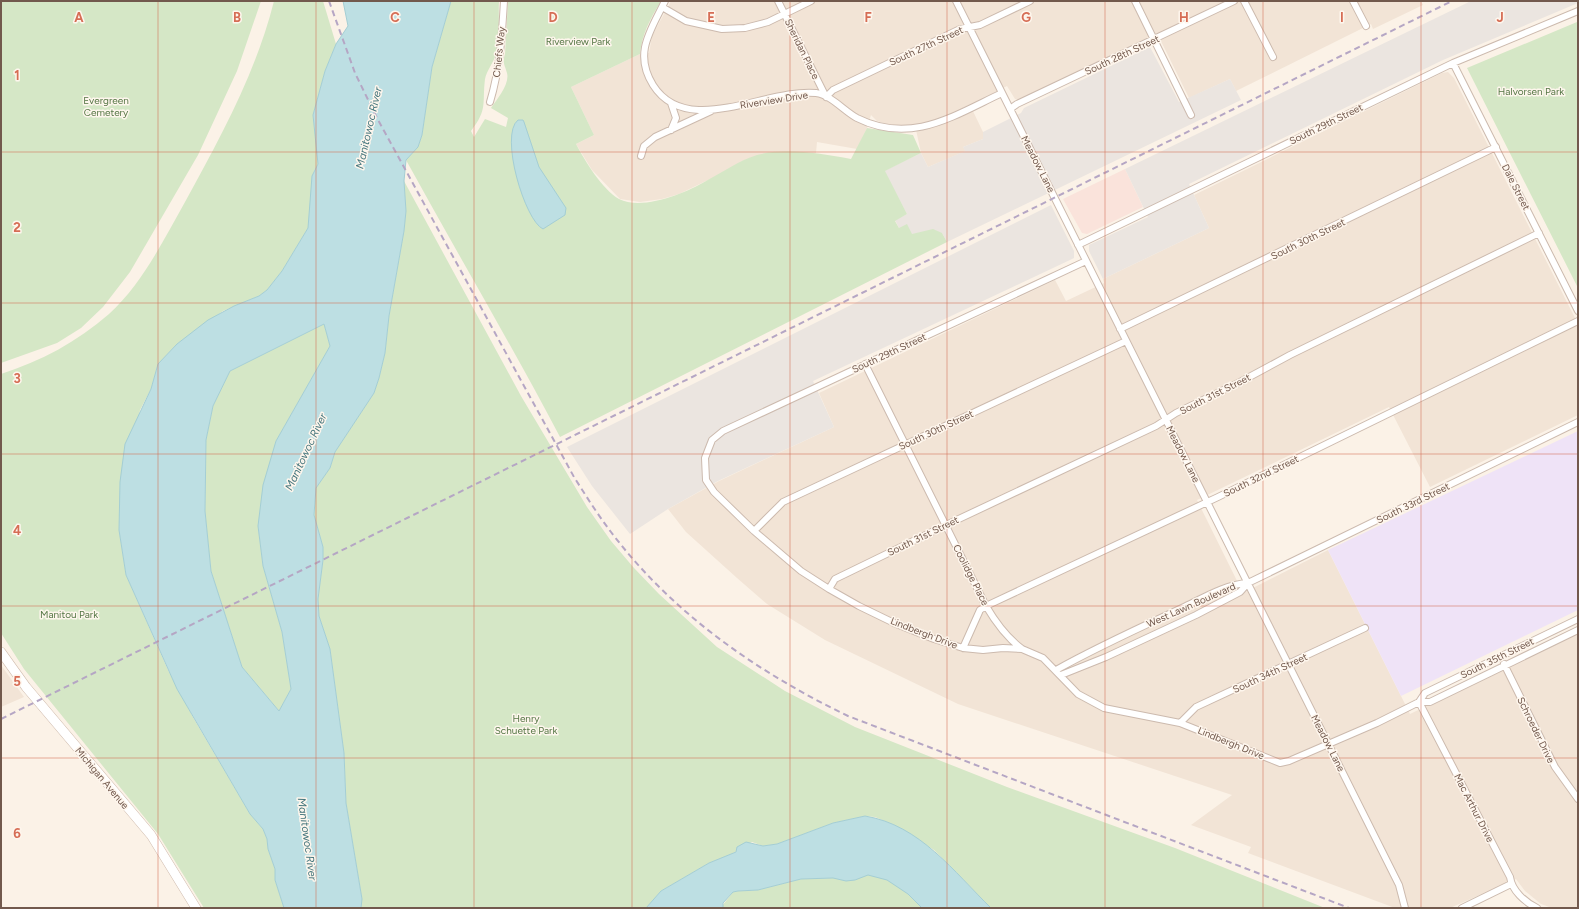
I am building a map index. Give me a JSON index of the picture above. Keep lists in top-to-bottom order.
{
  "streets": {
    "street": [
      "South 27th Street",
      "Sheridan Place",
      "Chiefs Way",
      "South 28th Street",
      "Riverview Drive",
      "South 29th Street",
      "Meadow Lane",
      "Dale Street",
      "South 30th Street",
      "South 31st Street",
      "South 32nd Street",
      "South 33rd Street",
      "Coolidge Place",
      "West Lawn Boulevard",
      "Lindbergh Drive",
      "South 35th Street",
      "South 34th Street",
      "Schroeder Drive",
      "Michigan Avenue",
      "Mac Arthur Drive"
    ]
  },
  "crossings": [
    ["South 27th Street", "Sheridan Place"],
    ["South 27th Street", "Riverview Drive"],
    ["South 27th Street", "Meadow Lane"],
    ["Sheridan Place", "Riverview Drive"],
    ["South 28th Street", "Meadow Lane"],
    ["Riverview Drive", "Meadow Lane"],
    ["South 29th Street", "Meadow Lane"],
    ["South 29th Street", "Dale Street"],
    ["South 29th Street", "Coolidge Place"],
    ["South 29th Street", "Lindbergh Drive"],
    ["Meadow Lane", "South 30th Street"],
    ["Meadow Lane", "South 31st Street"],
    ["Meadow Lane", "South 32nd Street"],
    ["Meadow Lane", "South 33rd Street"],
    ["Meadow Lane", "West Lawn Boulevard"],
    ["Meadow Lane", "South 35th Street"],
    ["Meadow Lane", "South 34th Street"],
    ["Dale Street", "South 30th Street"],
    ["Dale Street", "South 31st Street"],
    ["South 30th Street", "Coolidge Place"],
    ["South 30th Street", "Lindbergh Drive"],
    ["South 31st Street", "Coolidge Place"],
    ["South 31st Street", "Lindbergh Drive"],
    ["South 32nd Street", "Coolidge Place"],
    ["South 32nd Street", "Lindbergh Drive"],
    ["South 33rd Street", "West Lawn Boulevard"],
    ["Coolidge Place", "Lindbergh Drive"],
    ["West Lawn Boulevard", "Lindbergh Drive"],
    ["Lindbergh Drive", "South 35th Street"],
    ["Lindbergh Drive", "South 34th Street"],
    ["South 35th Street", "Schroeder Drive"],
    ["South 35th Street", "Mac Arthur Drive"]
  ],
  "water": ["Manitowoc River"],
  "parks": [
    "Riverview Park",
    "Halvorsen Park",
    "Evergreen Cemetery",
    "Manitou Park",
    "Henry Schuette Park"
  ],
  "grid": {
    "columns": [
      "A",
      "B",
      "C",
      "D",
      "E",
      "F",
      "G",
      "H",
      "I",
      "J"
    ],
    "rows": [
      "1",
      "2",
      "3",
      "4",
      "5",
      "6"
    ]
  }
}
